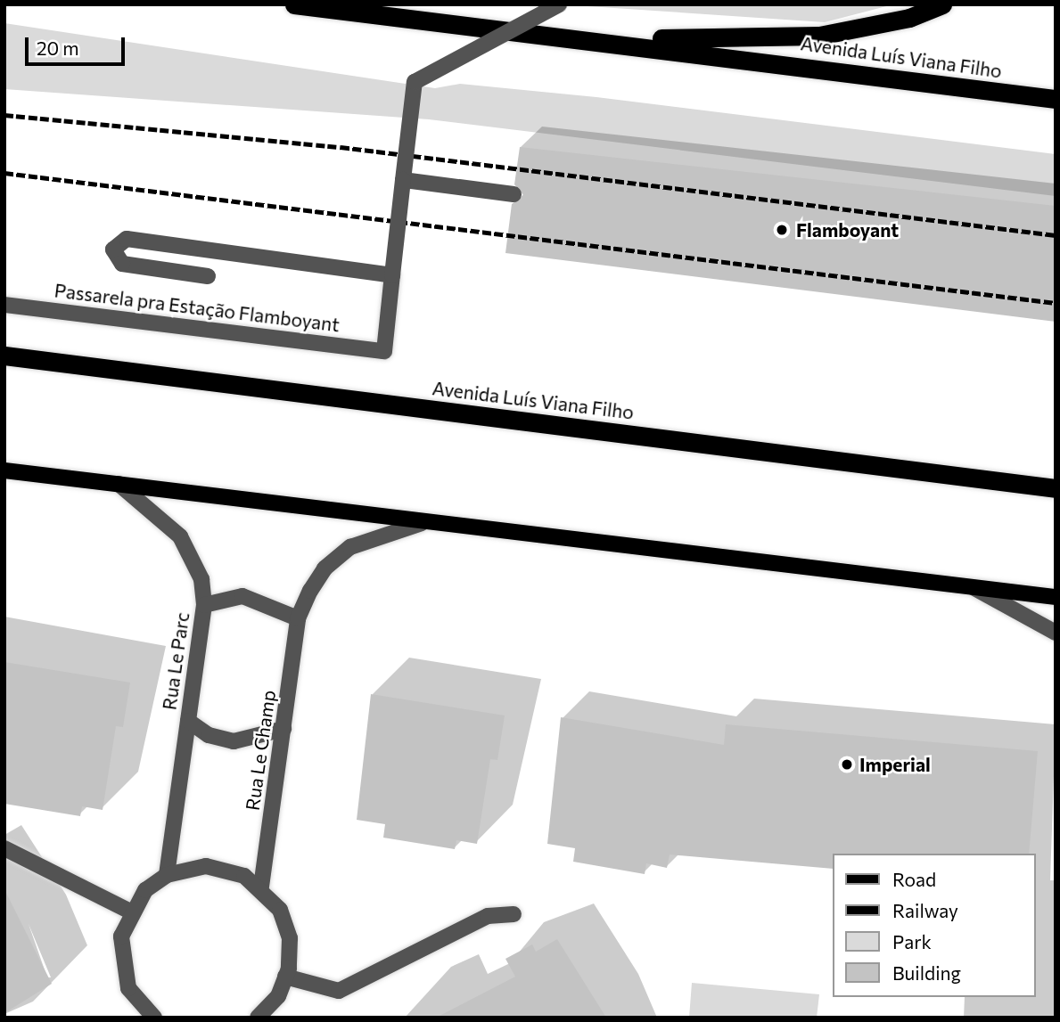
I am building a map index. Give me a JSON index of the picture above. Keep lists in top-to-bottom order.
{
  "streets": {
    "highway": ["Avenida Luís Viana Filho"],
    "street": ["Passarela pra Estação Flamboyant", "Rua Le Parc", "Rua Le Champ"]
  },
  "places": ["Flamboyant", "Imperial"],
  "legend": [
    "Road",
    "Railway",
    "Park",
    "Building"
  ],
  "scale_bar": "20 m"
}
